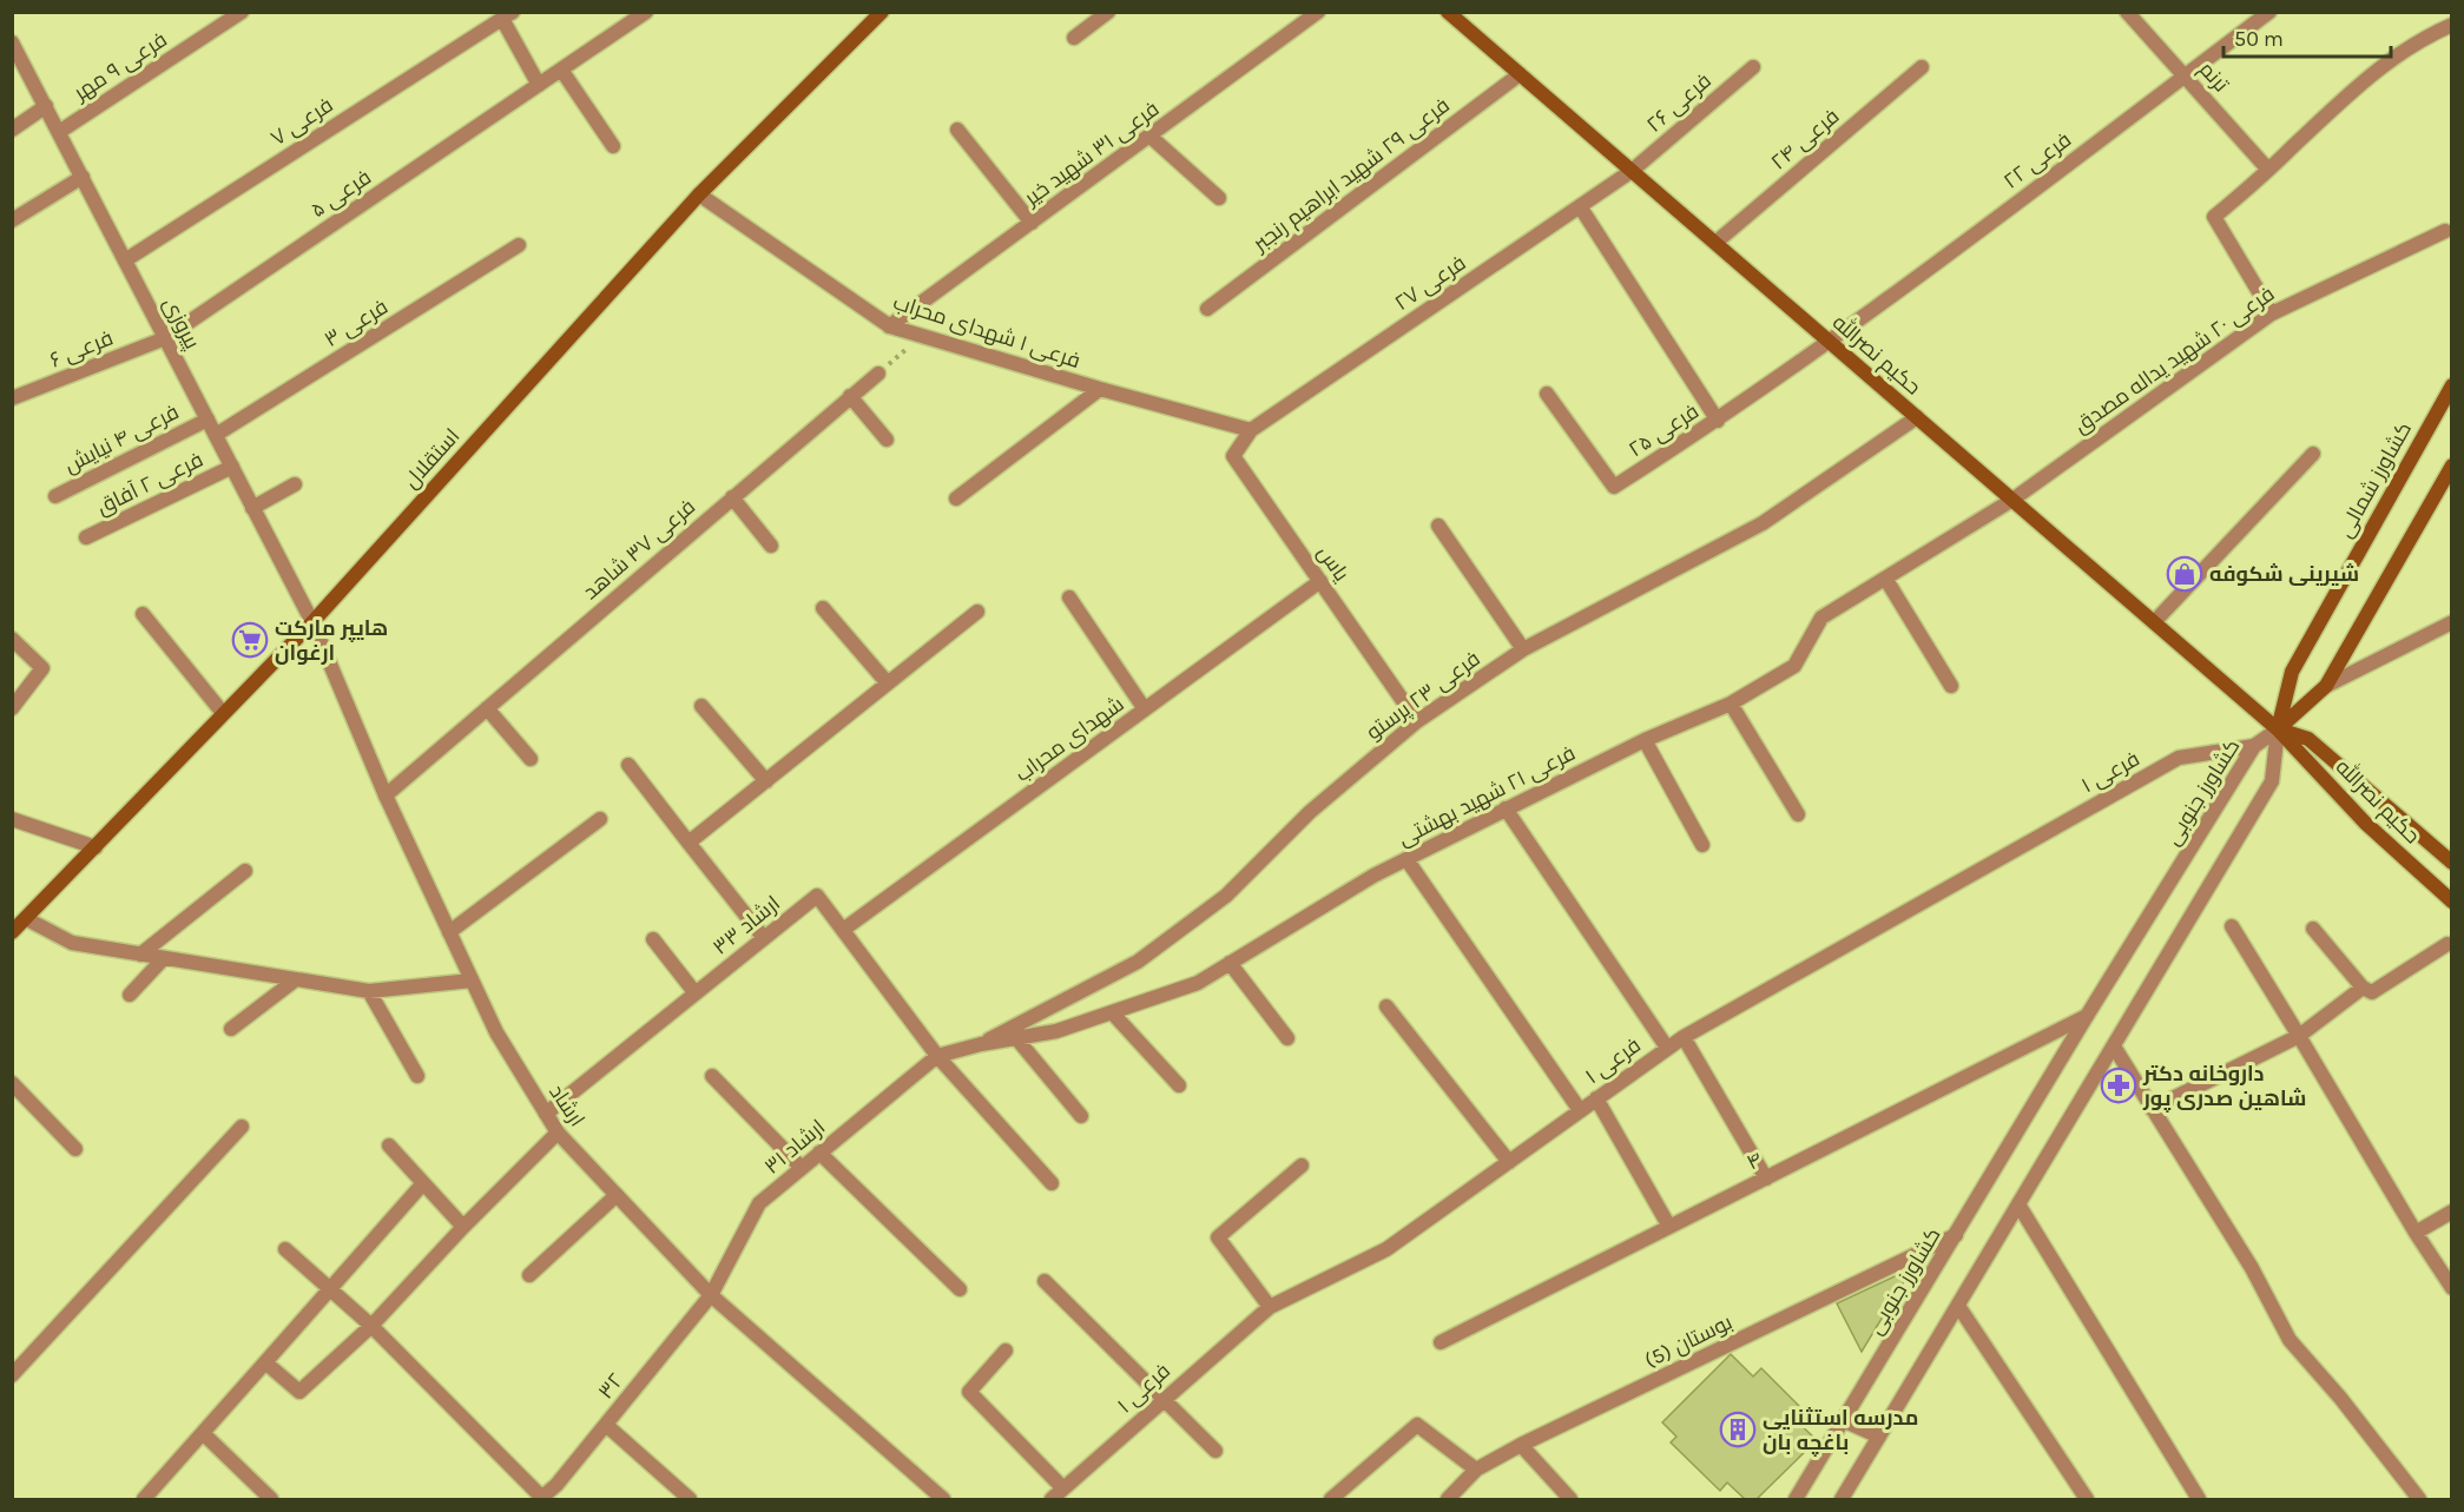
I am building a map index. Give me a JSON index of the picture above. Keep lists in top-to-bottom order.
{
  "streets": {
    "main road": ["حکیم نصرالله", "استقلال", "کشاورز شمالی"],
    "street": [
      "فرعی ۹ مهر",
      "ترنم",
      "فرعی ۲۶",
      "فرعی ۷",
      "فرعی ۲۴",
      "فرعی ۳۱ شهید خیر",
      "فرعی ۲۲",
      "فرعی ۲۹ شهید ابراهیم رنجبر",
      "فرعی ۵",
      "فرعی ۲۷",
      "پیروزی",
      "فرعی ۳",
      "فرعی ۱ شهدای محراب",
      "فرعی ۶",
      "فرعی ۲۰ شهید یداله مصدق",
      "فرعی ۲۵",
      "فرعی ۴ نیایش",
      "فرعی ۲ آفاق",
      "فرعی ۳۷ شاهد",
      "یاس",
      "فرعی ۲۳ پرستو",
      "شهدای محراب",
      "فرعی ۱",
      "کشاورز جنوبی",
      "فرعی ۲۱ شهید بهشتی",
      "ارشاد ۳۳",
      "ارشاد",
      "ارشاد ۳۱",
      "۴",
      "بوستان (5)",
      "۳۲"
    ]
  },
  "crossings": [
    ["فرعی ۹ مهر", "پیروزی"],
    ["ترنم", "فرعی ۲۲"],
    ["فرعی ۲۶", "فرعی ۲۷"],
    ["فرعی ۲۶", "حکیم نصرالله"],
    ["فرعی ۷", "پیروزی"],
    ["فرعی ۲۴", "حکیم نصرالله"],
    ["فرعی ۳۱ شهید خیر", "فرعی ۱ شهدای محراب"],
    ["فرعی ۲۲", "حکیم نصرالله"],
    ["فرعی ۲۲", "فرعی ۲۵"],
    ["فرعی ۲۹ شهید ابراهیم رنجبر", "حکیم نصرالله"],
    ["فرعی ۵", "پیروزی"],
    ["فرعی ۵", "فرعی ۶"],
    ["فرعی ۲۷", "فرعی ۱ شهدای محراب"],
    ["فرعی ۲۷", "حکیم نصرالله"],
    ["فرعی ۲۷", "یاس"],
    ["پیروزی", "فرعی ۳"],
    ["پیروزی", "فرعی ۶"],
    ["پیروزی", "فرعی ۴ نیایش"],
    ["پیروزی", "استقلال"],
    ["پیروزی", "فرعی ۲ آفاق"],
    ["پیروزی", "ارشاد"],
    ["فرعی ۱ شهدای محراب", "استقلال"],
    ["فرعی ۱ شهدای محراب", "یاس"],
    ["حکیم نصرالله", "فرعی ۲۰ شهید یداله مصدق"],
    ["حکیم نصرالله", "فرعی ۲۵"],
    ["حکیم نصرالله", "کشاورز شمالی"],
    ["حکیم نصرالله", "فرعی ۲۳ پرستو"],
    ["حکیم نصرالله", "کشاورز جنوبی"],
    ["حکیم نصرالله", "فرعی ۲۱ شهید بهشتی"],
    ["فرعی ۲۰ شهید یداله مصدق", "فرعی ۲۱ شهید بهشتی"],
    ["استقلال", "ارشاد"],
    ["کشاورز شمالی", "کشاورز جنوبی"],
    ["فرعی ۳۷ شاهد", "ارشاد"],
    ["یاس", "فرعی ۲۳ پرستو"],
    ["یاس", "شهدای محراب"],
    ["فرعی ۲۳ پرستو", "فرعی ۲۱ شهید بهشتی"],
    ["شهدای محراب", "ارشاد ۳۳"],
    ["فرعی ۱", "کشاورز جنوبی"],
    ["کشاورز جنوبی", "۴"],
    ["کشاورز جنوبی", "بوستان (5)"],
    ["فرعی ۲۱ شهید بهشتی", "ارشاد ۳۳"],
    ["فرعی ۲۱ شهید بهشتی", "ارشاد ۳۱"],
    ["ارشاد ۳۳", "ارشاد"],
    ["ارشاد ۳۳", "ارشاد ۳۱"],
    ["ارشاد", "ارشاد ۳۱"],
    ["ارشاد", "۳۲"],
    ["ارشاد ۳۱", "۳۲"]
  ],
  "places": {
    "shop": ["شیرینی شکوفه"],
    "supermarket": ["هایپر مارکت ارغوان"],
    "pharmacy": ["داروخانه دکتر شاهین صدری پور"],
    "building": ["مدرسه استثنایی باغچه بان"]
  },
  "scale_bar": "50 m"
}
